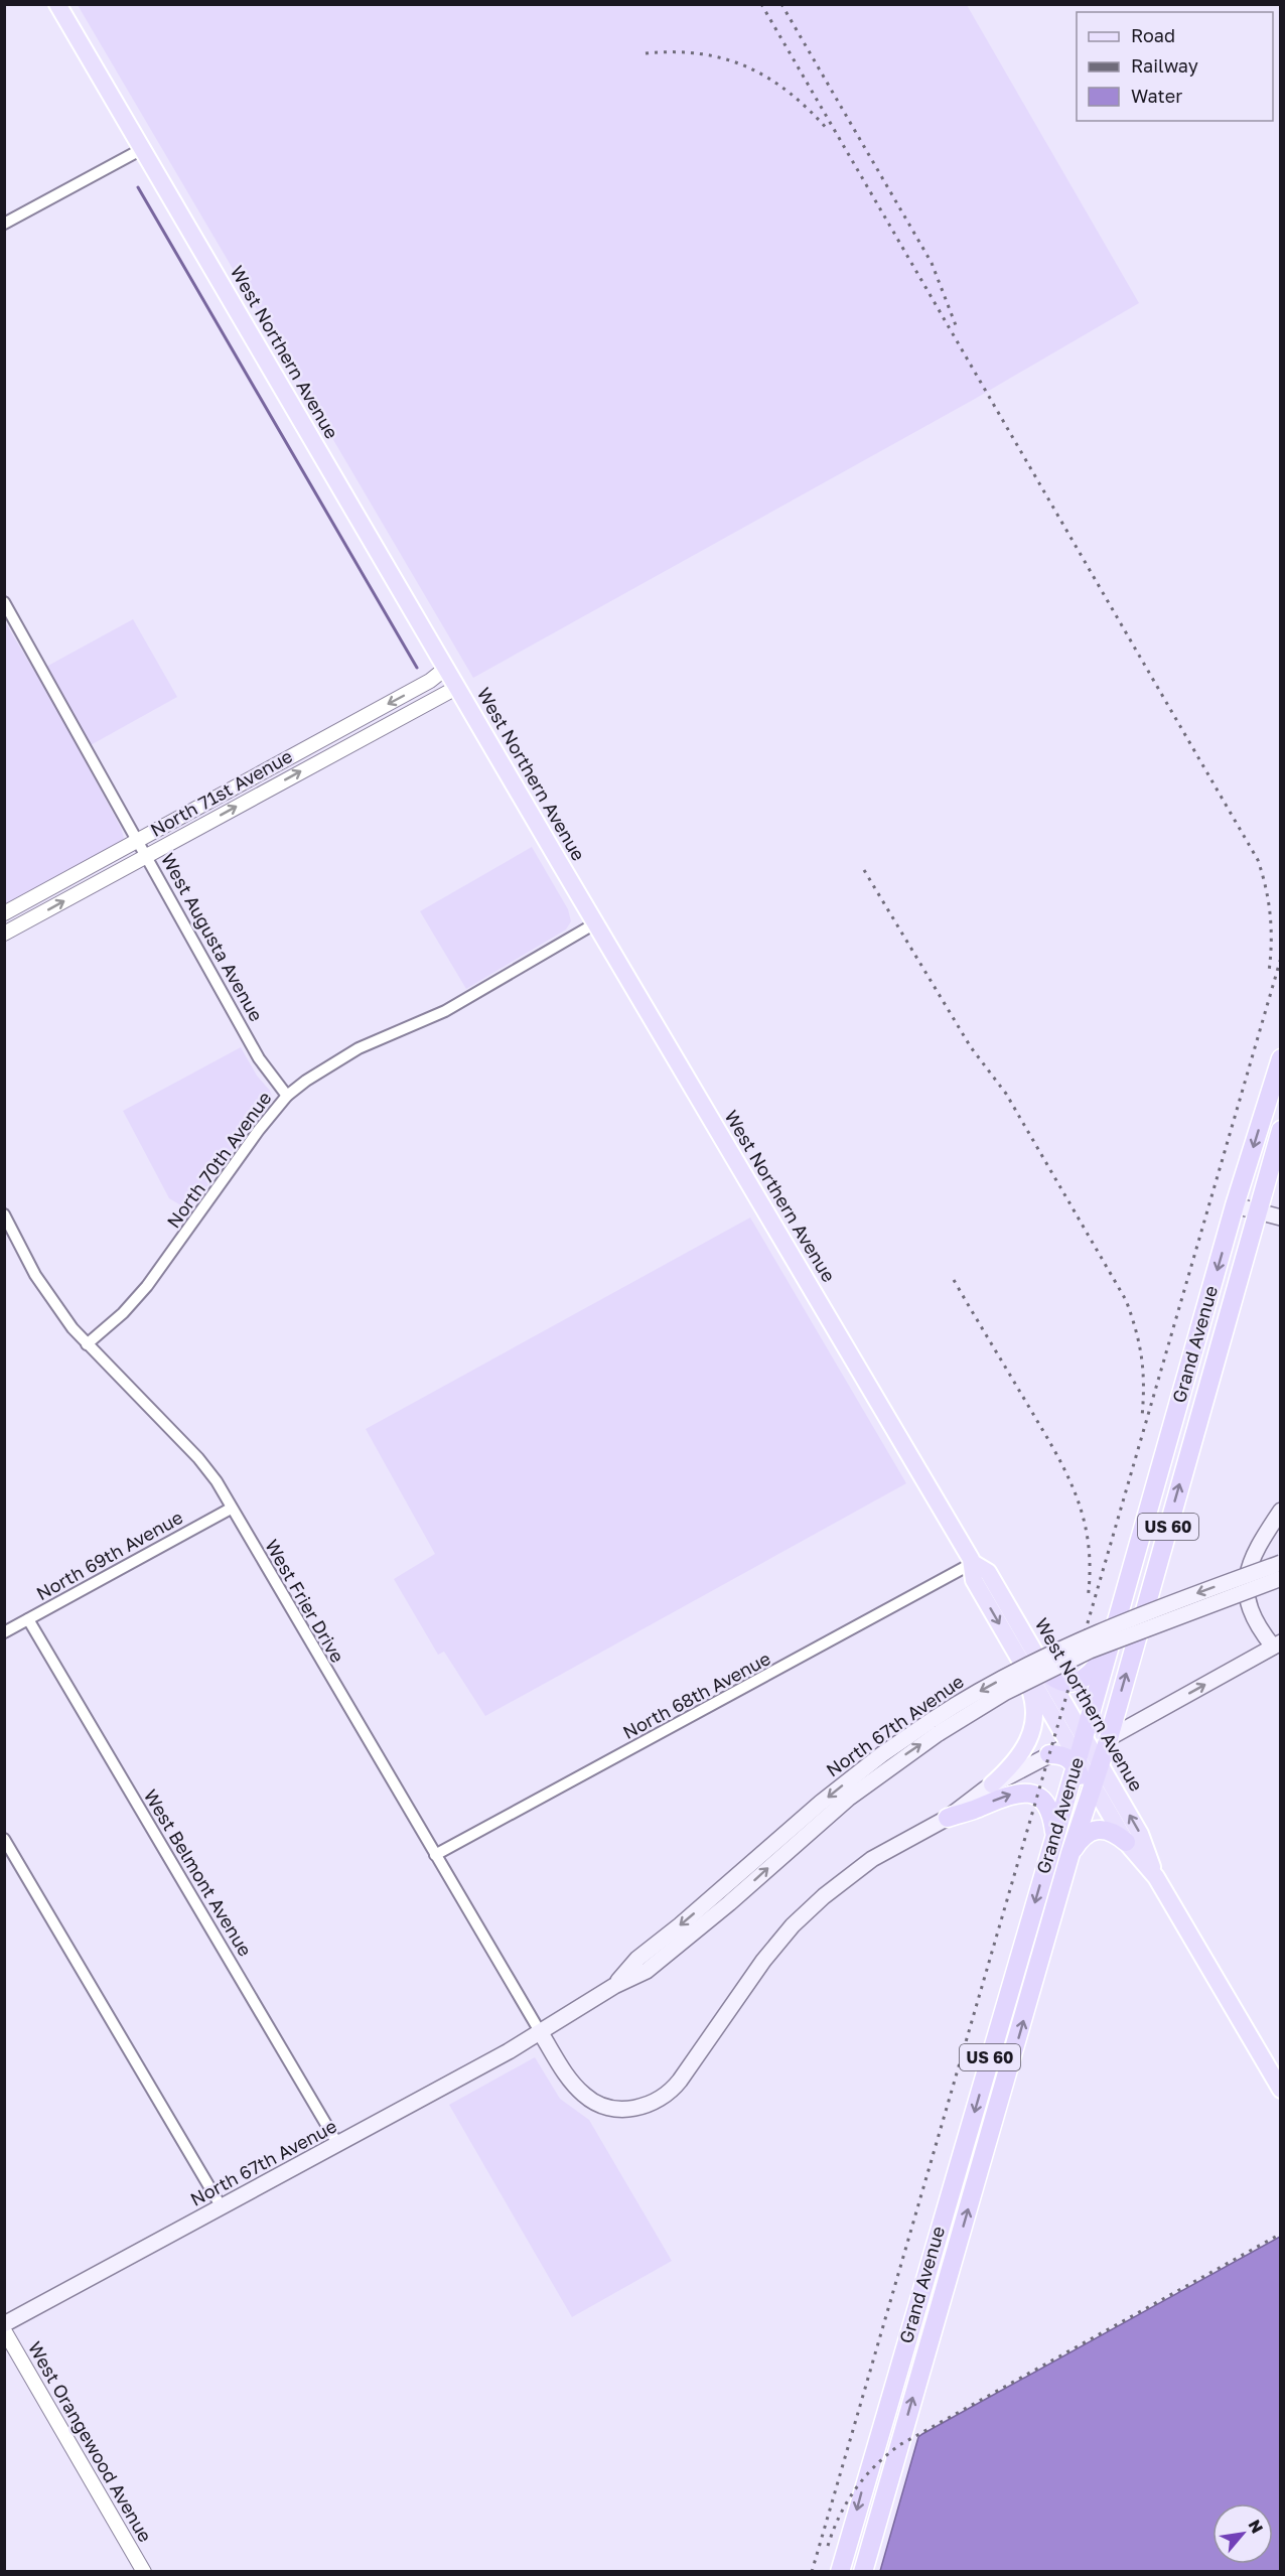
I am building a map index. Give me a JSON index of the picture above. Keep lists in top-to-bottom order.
{
  "streets": {
    "highway": ["Grand Avenue", "US 60"],
    "main road": ["West Northern Avenue", "North 67th Avenue"],
    "street": [
      "North 71st Avenue",
      "West Augusta Avenue",
      "North 70th Avenue",
      "North 69th Avenue",
      "West Frier Drive",
      "North 68th Avenue",
      "West Belmont Avenue",
      "West Orangewood Avenue"
    ]
  },
  "crossings": [
    ["West Northern Avenue", "North 71st Avenue"],
    ["West Northern Avenue", "North 70th Avenue"],
    ["West Northern Avenue", "Grand Avenue"],
    ["West Northern Avenue", "North 68th Avenue"],
    ["North 71st Avenue", "West Augusta Avenue"],
    ["West Augusta Avenue", "North 70th Avenue"],
    ["North 70th Avenue", "West Frier Drive"],
    ["North 69th Avenue", "West Frier Drive"],
    ["North 69th Avenue", "West Belmont Avenue"],
    ["West Frier Drive", "North 68th Avenue"],
    ["West Frier Drive", "North 67th Avenue"],
    ["North 67th Avenue", "West Belmont Avenue"]
  ],
  "legend": ["Road", "Railway", "Water"],
  "north": "top right"
}
